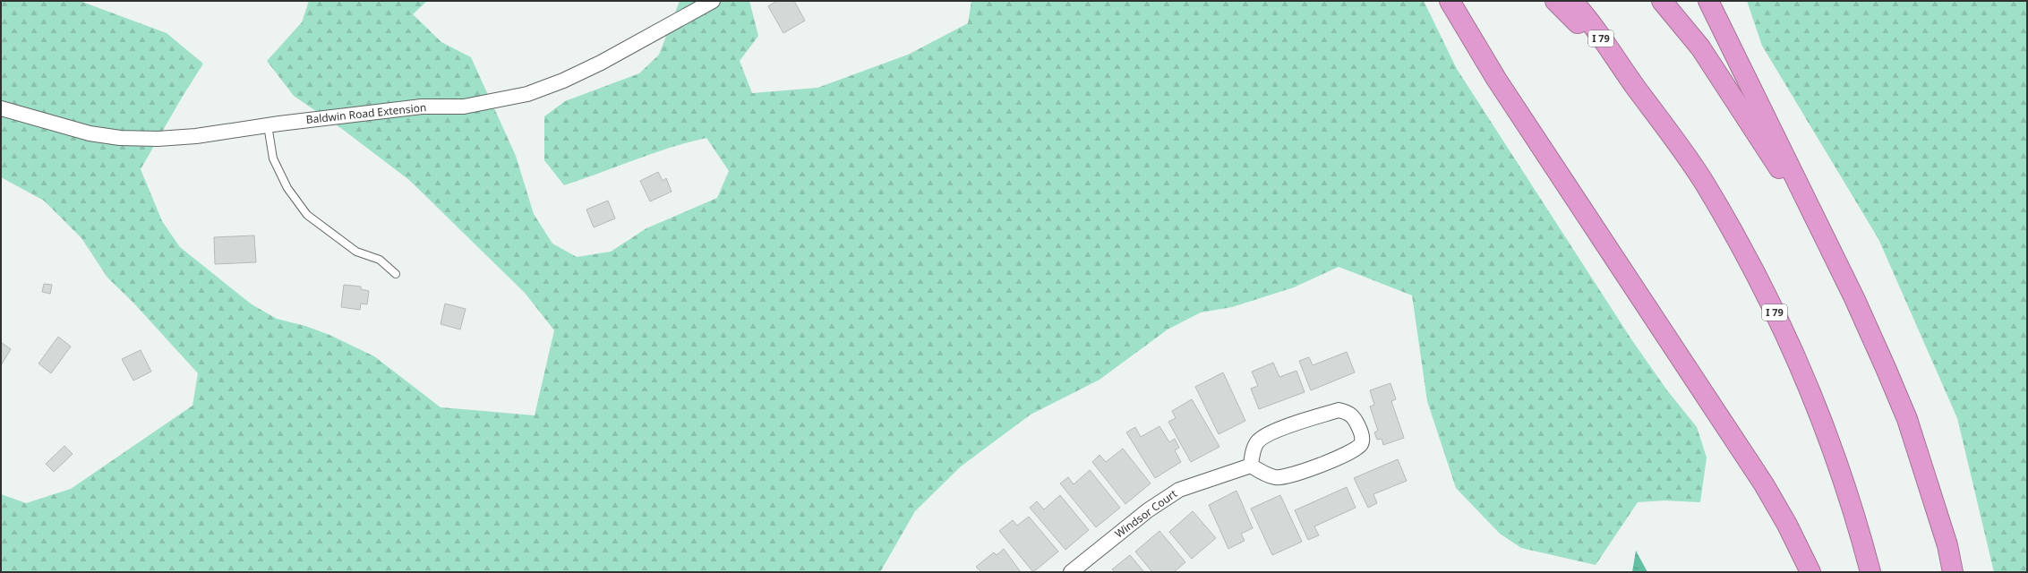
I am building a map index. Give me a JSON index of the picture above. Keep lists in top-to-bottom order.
{
  "streets": {
    "highway": ["I 79"],
    "street": ["Baldwin Road Extension", "Windsor Court"]
  }
}
